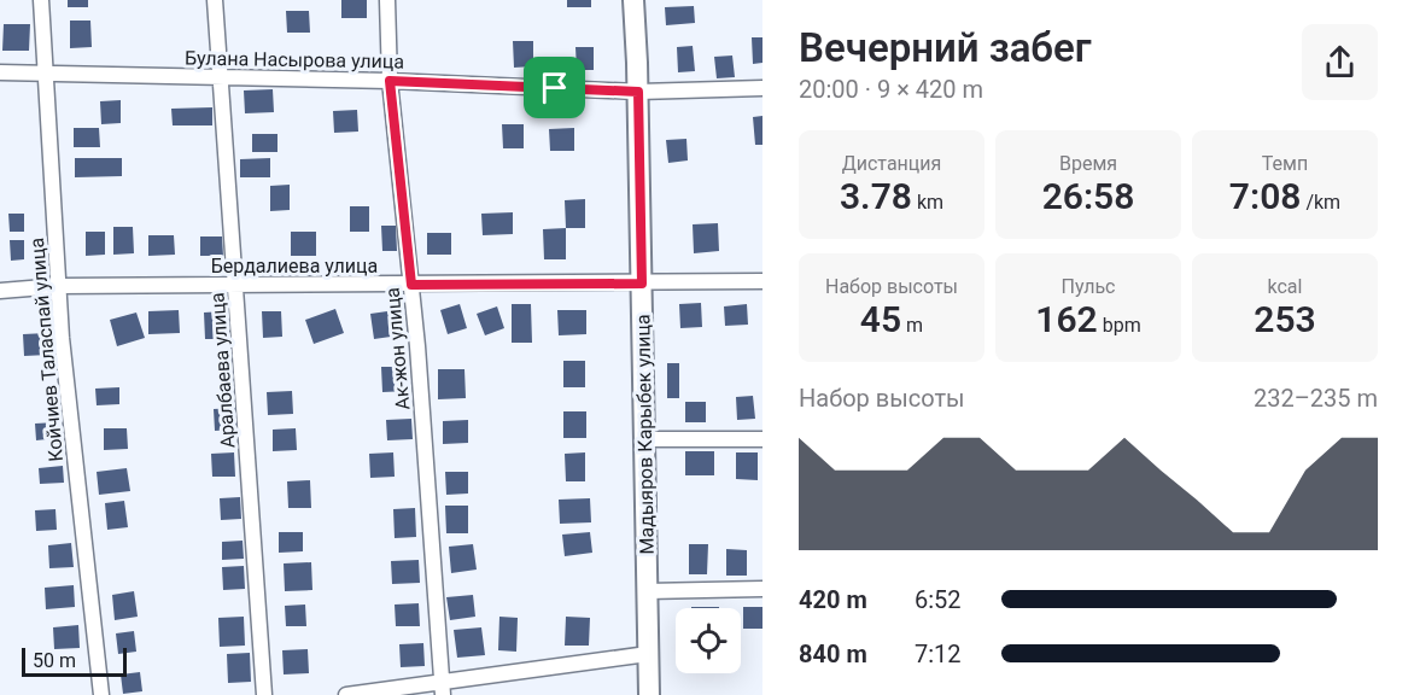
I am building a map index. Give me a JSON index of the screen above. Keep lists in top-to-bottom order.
{
  "streets": {
    "street": [
      "Булана Насырова улица",
      "Бердалиева улица",
      "Ак-жон улица",
      "Койчиев Таласпай улица",
      "Аралбаева улица",
      "Мадыяров Карыбек улица"
    ]
  },
  "crossings": [
    ["Булана Насырова улица", "Ак-жон улица"],
    ["Булана Насырова улица", "Койчиев Таласпай улица"],
    ["Булана Насырова улица", "Аралбаева улица"],
    ["Булана Насырова улица", "Мадыяров Карыбек улица"],
    ["Бердалиева улица", "Ак-жон улица"],
    ["Бердалиева улица", "Койчиев Таласпай улица"],
    ["Бердалиева улица", "Аралбаева улица"],
    ["Бердалиева улица", "Мадыяров Карыбек улица"]
  ],
  "scale_bar": "50 m",
  "page": {
    "heading": ["Вечерний забег", "20:00 · 9 × 420 m"],
    "stats": [
      ["Дистанция", "3.78 km"],
      ["Время", "26:58"],
      ["Темп", "7:08 /km"],
      ["Набор высоты", "45 m"],
      ["Пульс", "162 bpm"],
      ["kcal", "253"]
    ],
    "chart": ["Набор высоты", "232–235 m"],
    "list": [
      {
        "name": "420 m",
        "note": "6:52"
      },
      {
        "name": "840 m",
        "note": "7:12"
      }
    ],
    "scale": "50 m"
  }
}
